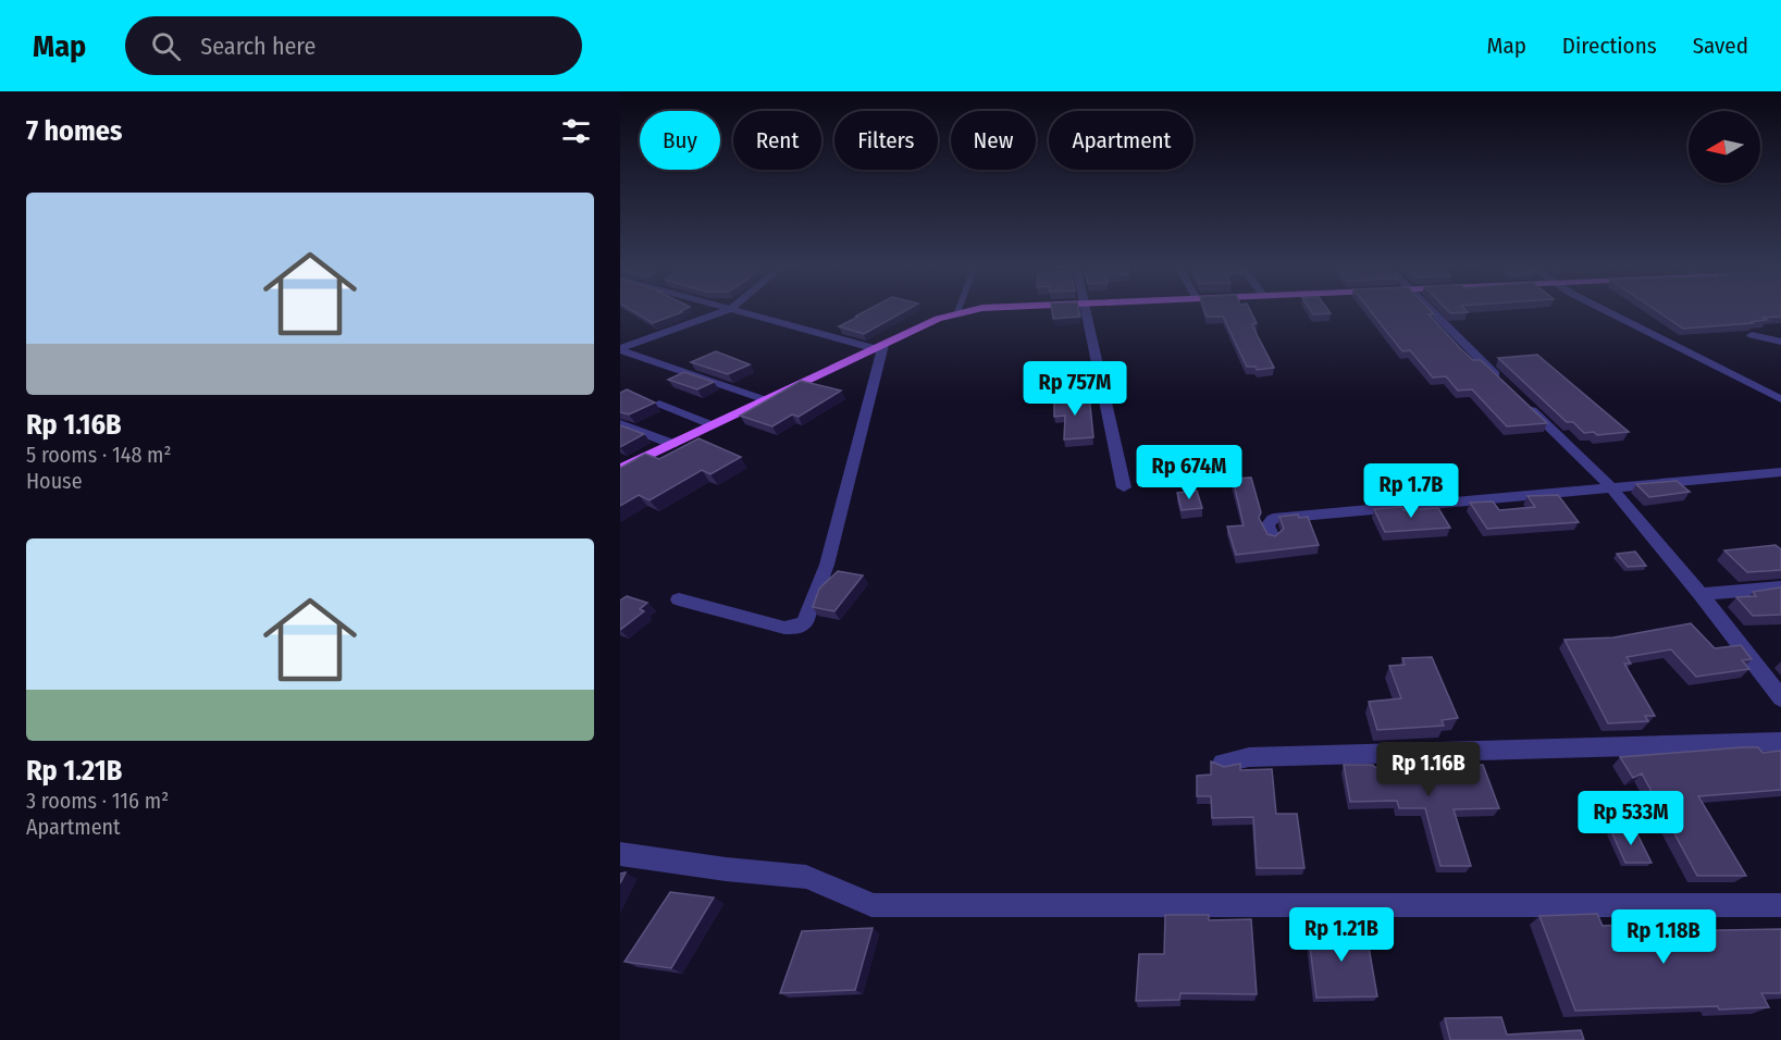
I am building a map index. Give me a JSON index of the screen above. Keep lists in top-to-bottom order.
{
  "north": "left",
  "page": {
    "header": "Map",
    "search": "Search here",
    "nav": ["Map", "Directions", "Saved"],
    "heading": "7 homes",
    "chip": [
      "Buy",
      "Rent",
      "Filters",
      "New",
      "Apartment"
    ],
    "list": [
      {
        "name": "Rp 1.16B",
        "note": "5 rooms · 148 m² · House"
      },
      {
        "name": "Rp 1.21B",
        "note": "3 rooms · 116 m² · Apartment"
      }
    ],
    "price": [
      "Rp 757M",
      "Rp 674M",
      "Rp 1.7B",
      "Rp 1.16B",
      "Rp 533M",
      "Rp 1.21B",
      "Rp 1.18B"
    ]
  }
}
